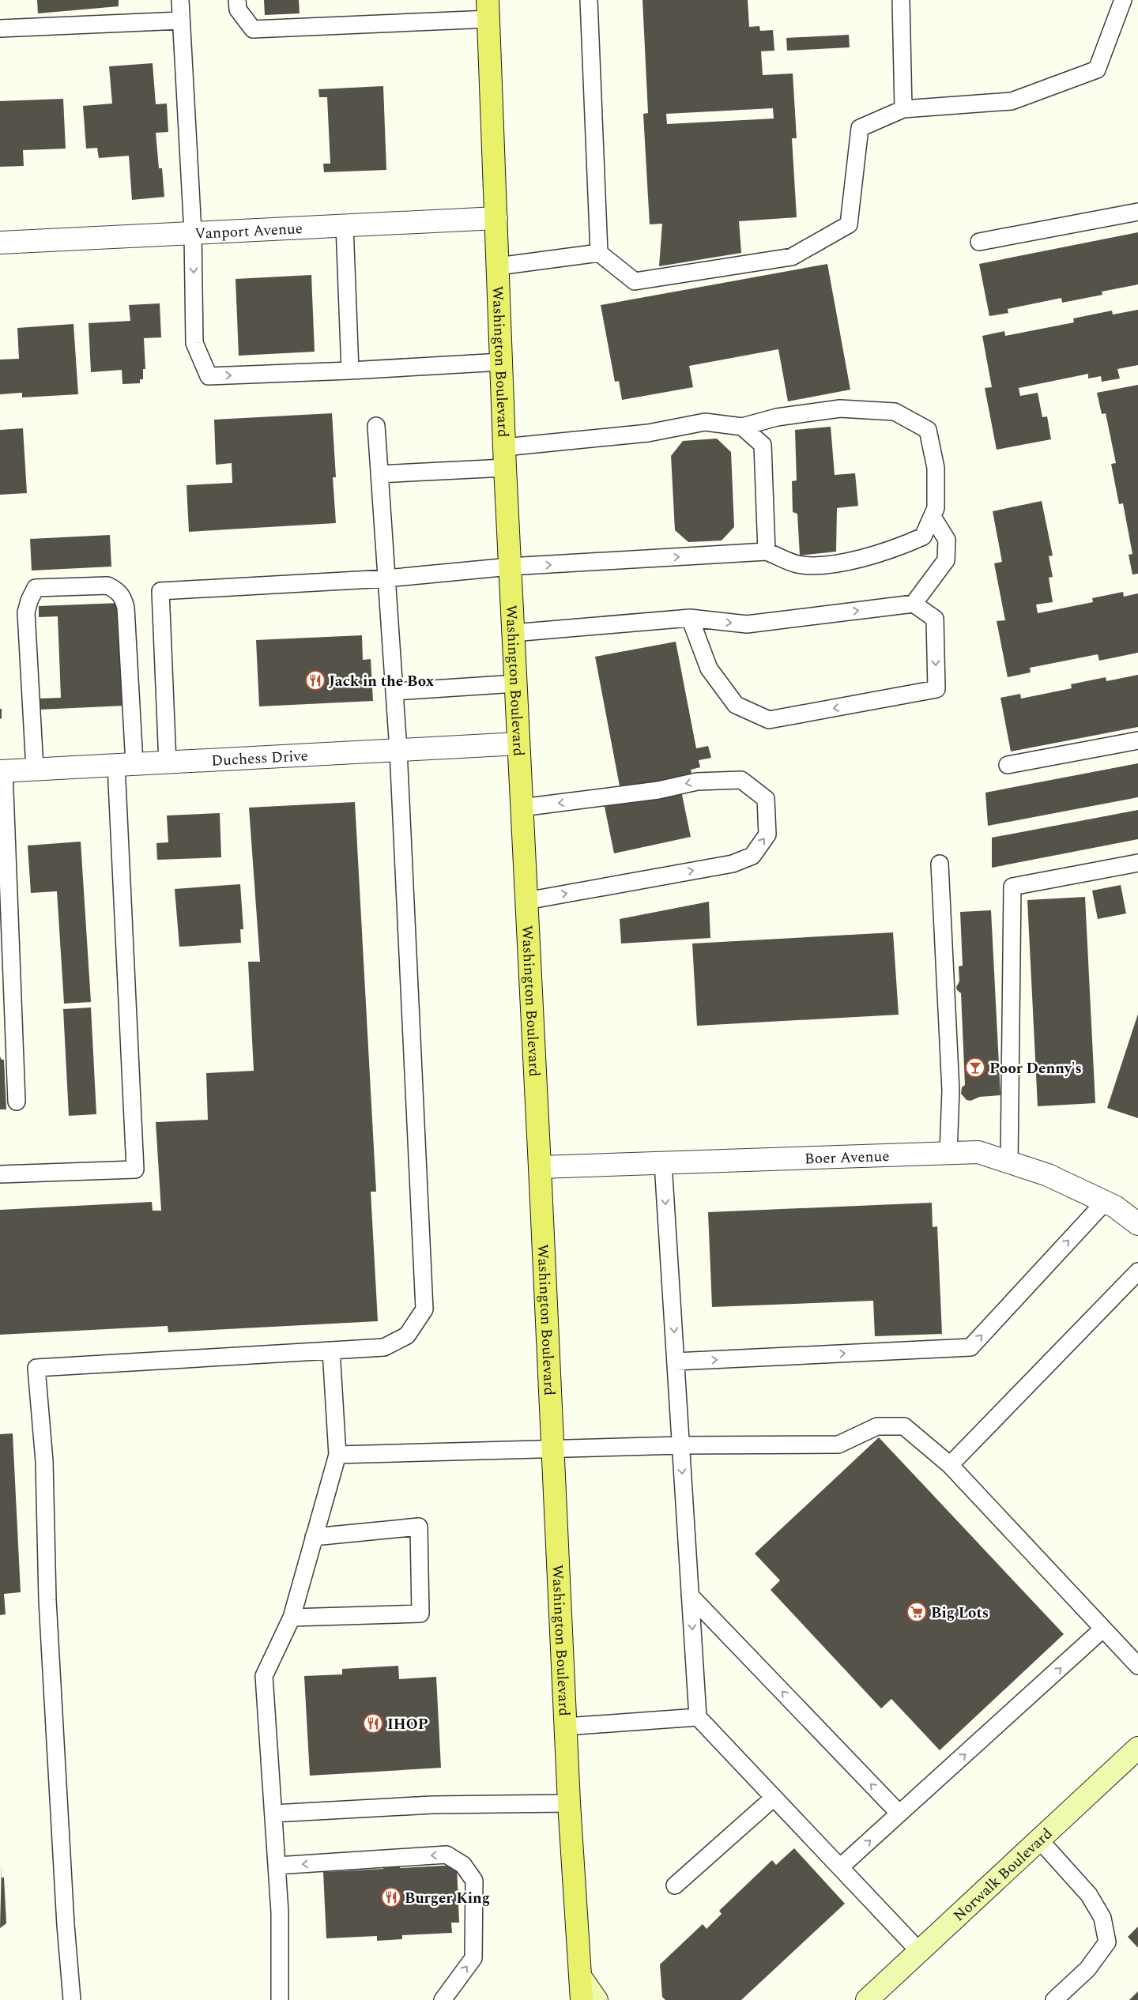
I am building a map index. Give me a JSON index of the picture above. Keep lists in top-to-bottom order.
{
  "streets": {
    "main road": ["Washington Boulevard", "Norwalk Boulevard"],
    "street": ["Vanport Avenue", "Duchess Drive", "Boer Avenue"]
  },
  "crossings": [
    ["Vanport Avenue", "Washington Boulevard"],
    ["Washington Boulevard", "Duchess Drive"],
    ["Washington Boulevard", "Boer Avenue"]
  ],
  "places": {
    "restaurant": ["Jack in the Box", "IHOP", "Burger King"],
    "bar": ["Poor Denny's"],
    "supermarket": ["Big Lots"]
  }
}
